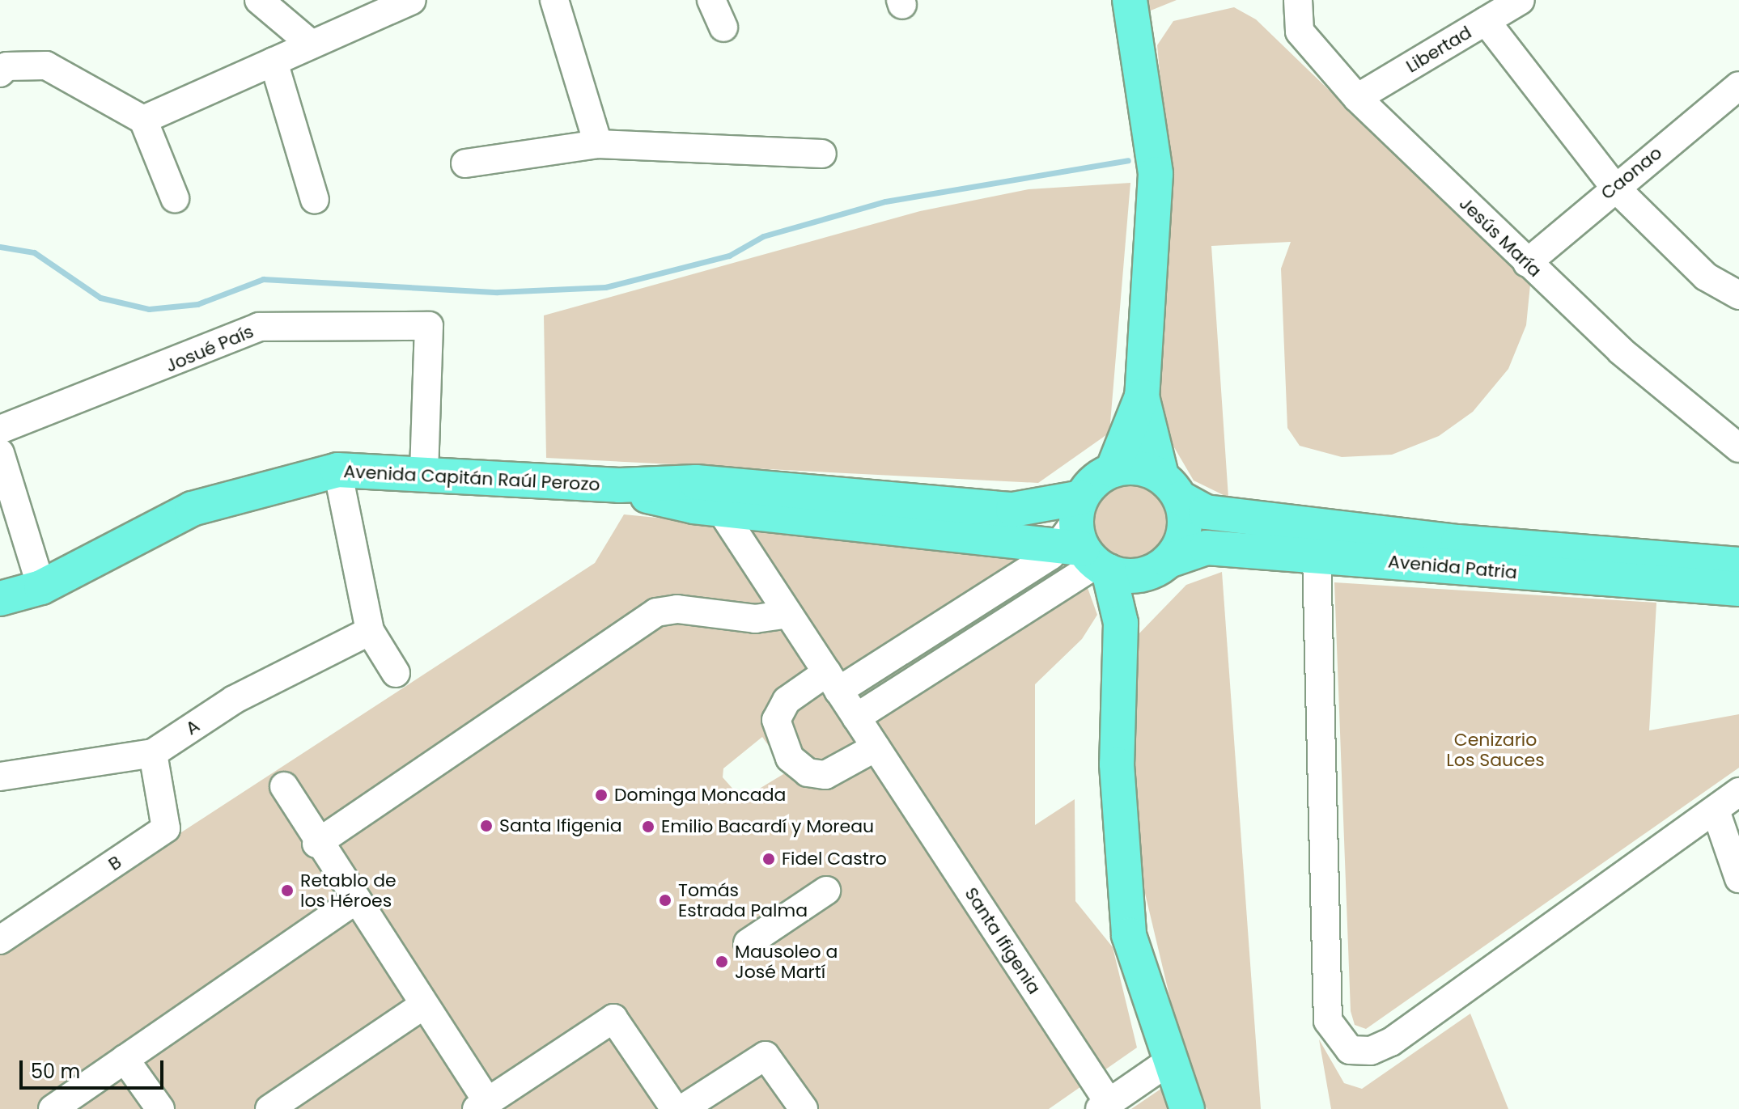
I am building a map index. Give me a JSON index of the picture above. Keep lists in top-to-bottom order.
{
  "streets": {
    "main road": ["Avenida Capitán Raúl Perozo", "Avenida Patria"],
    "street": [
      "Libertad",
      "Caonao",
      "Jesús María",
      "Josué País",
      "A",
      "B",
      "Santa Ifigenia"
    ]
  },
  "crossings": [
    ["Libertad", "Jesús María"],
    ["Caonao", "Jesús María"],
    ["Josué País", "Avenida Capitán Raúl Perozo"],
    ["Avenida Capitán Raúl Perozo", "Avenida Patria"],
    ["Avenida Capitán Raúl Perozo", "Santa Ifigenia"],
    ["A", "B"]
  ],
  "parks": ["Cenizario Los Sauces"],
  "places": [
    "Dominga Moncada",
    "Santa Ifigenia",
    "Emilio Bacardí y Moreau",
    "Fidel Castro",
    "Retablo de los Héroes",
    "Tomás Estrada Palma",
    "Mausoleo a José Martí"
  ],
  "scale_bar": "50 m"
}
